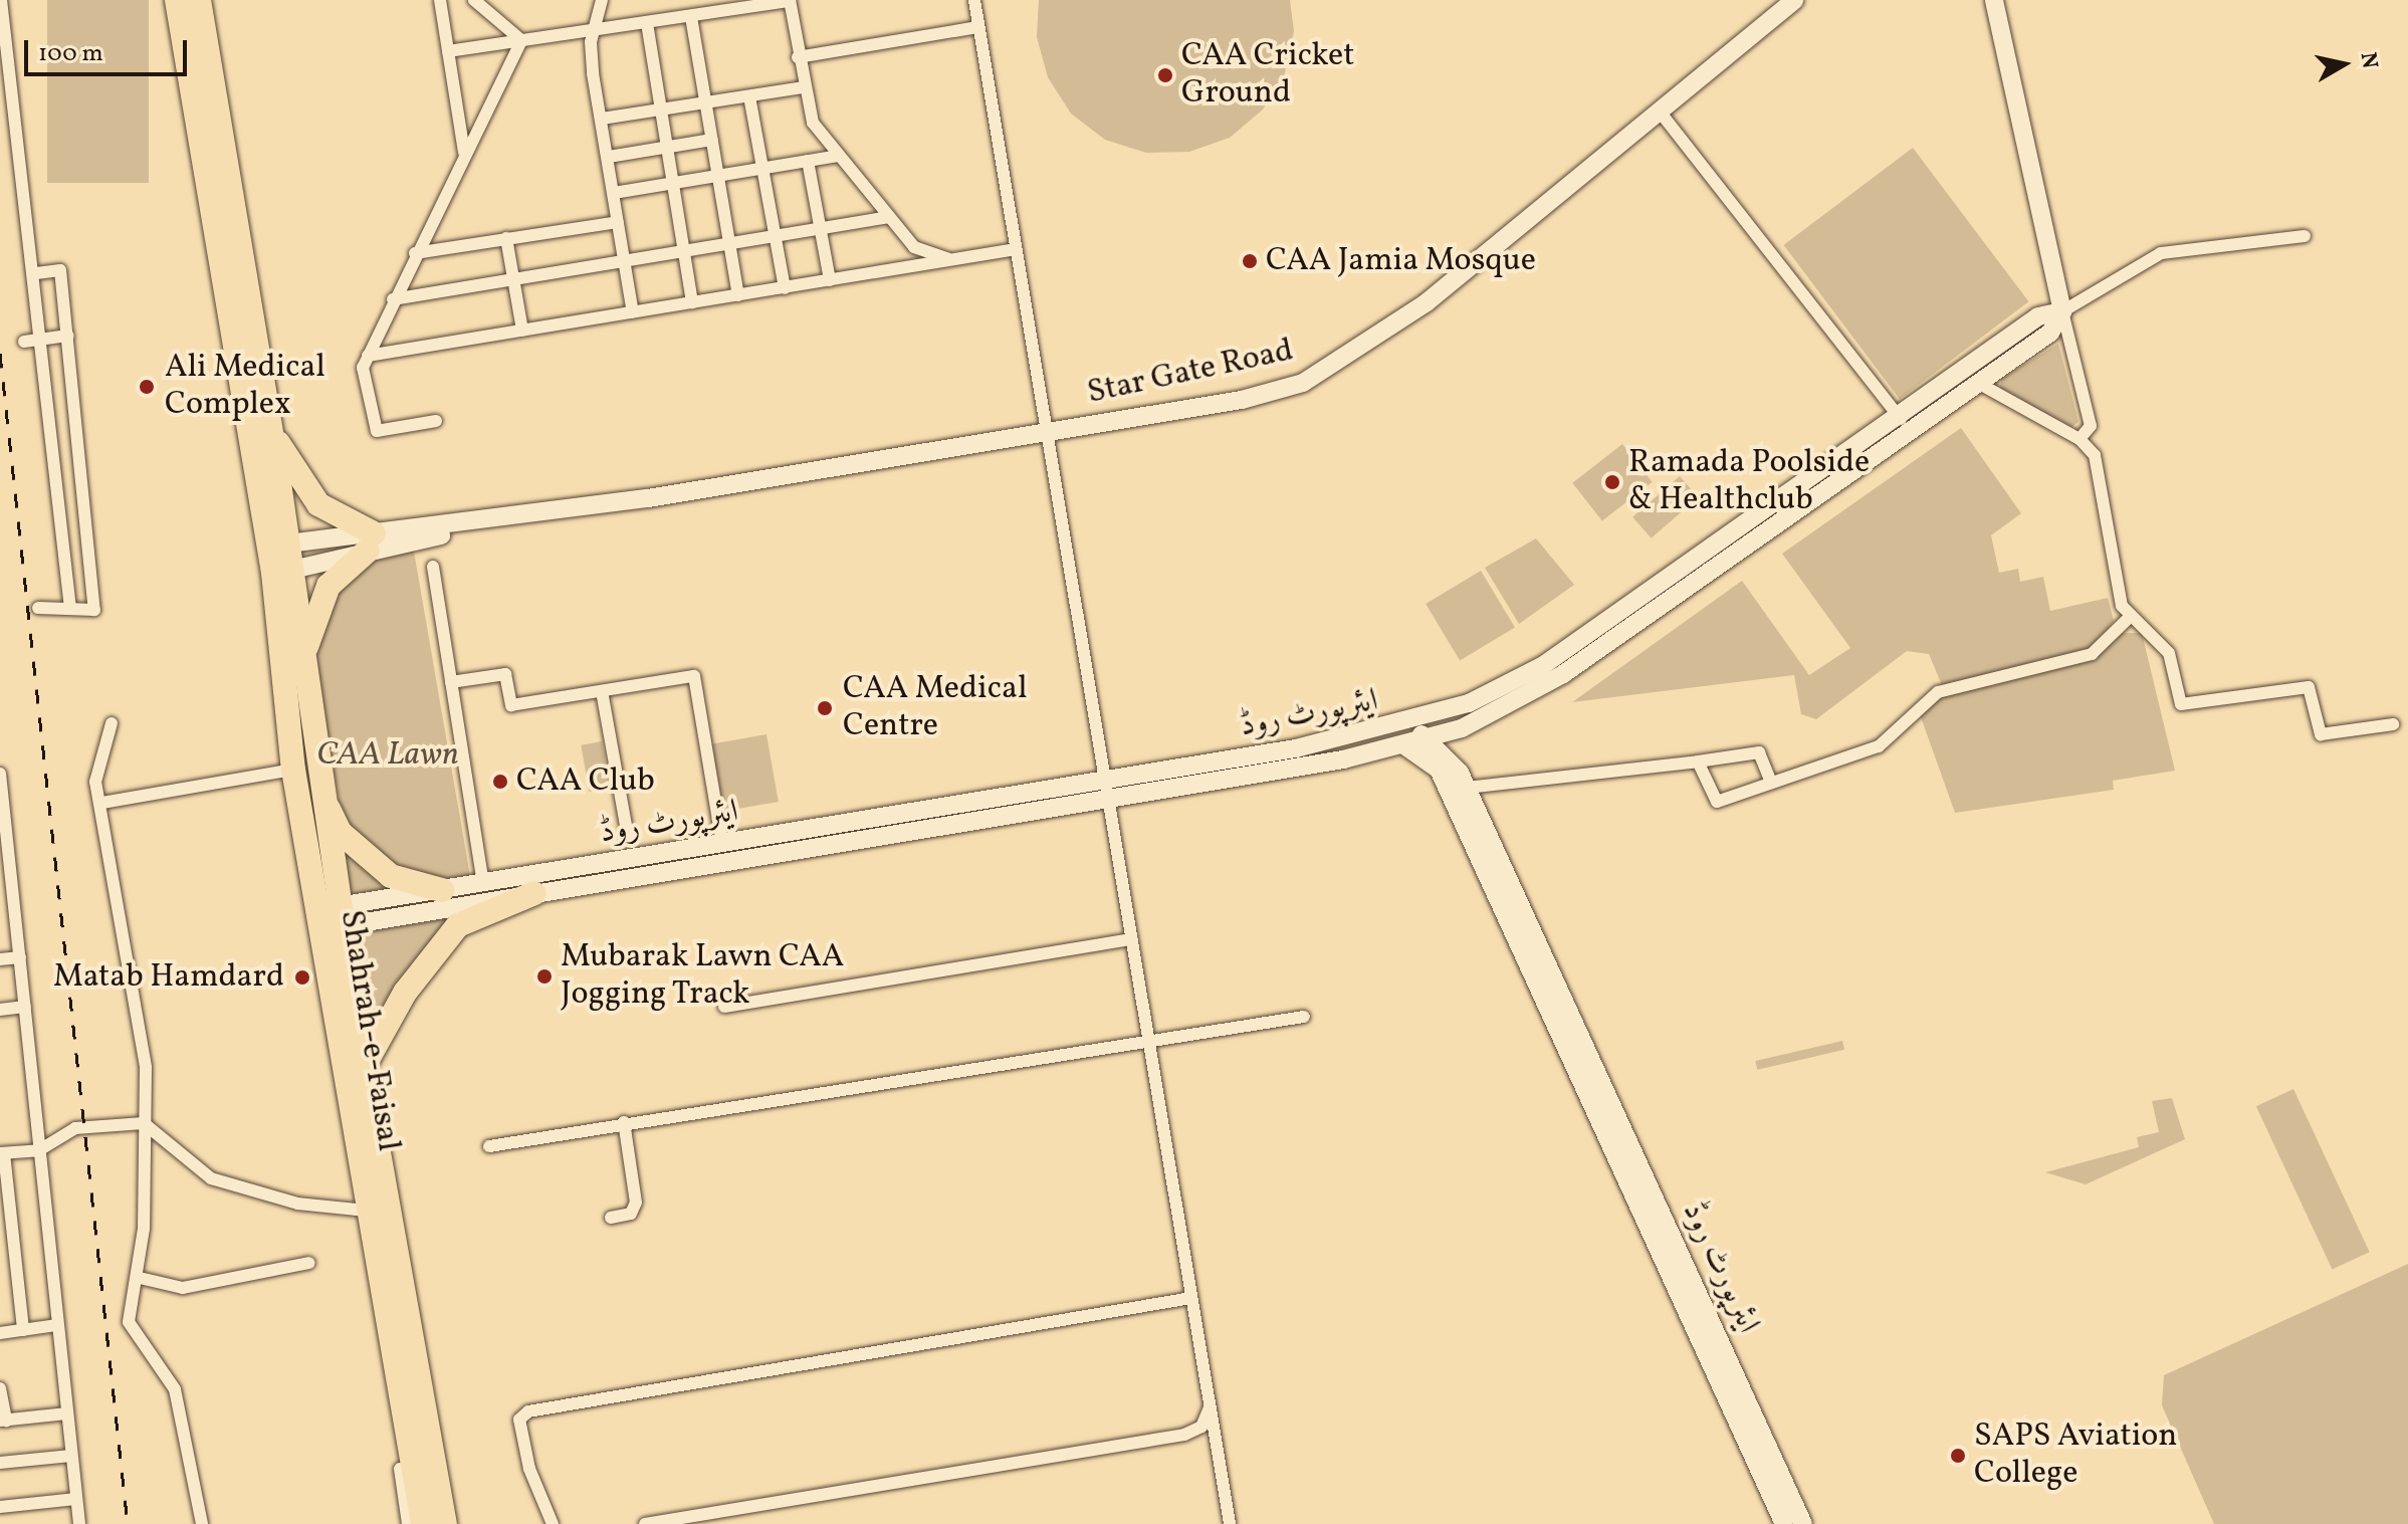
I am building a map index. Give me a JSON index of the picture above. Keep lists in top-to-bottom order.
{
  "streets": {
    "highway": ["Shahrah-e-Faisal"],
    "main road": ["Star Gate Road", "ایئرپورٹ روڈ"]
  },
  "crossings": [
    ["Star Gate Road", "Shahrah-e-Faisal"],
    ["ایئرپورٹ روڈ", "Shahrah-e-Faisal"]
  ],
  "parks": ["CAA Lawn"],
  "places": [
    "CAA Cricket Ground",
    "CAA Jamia Mosque",
    "Ali Medical Complex",
    "Ramada Poolside & Healthclub",
    "CAA Medical Centre",
    "CAA Club",
    "Mubarak Lawn CAA Jogging Track",
    "Matab Hamdard",
    "SAPS Aviation College"
  ],
  "scale_bar": "100 m",
  "north": "right"
}
